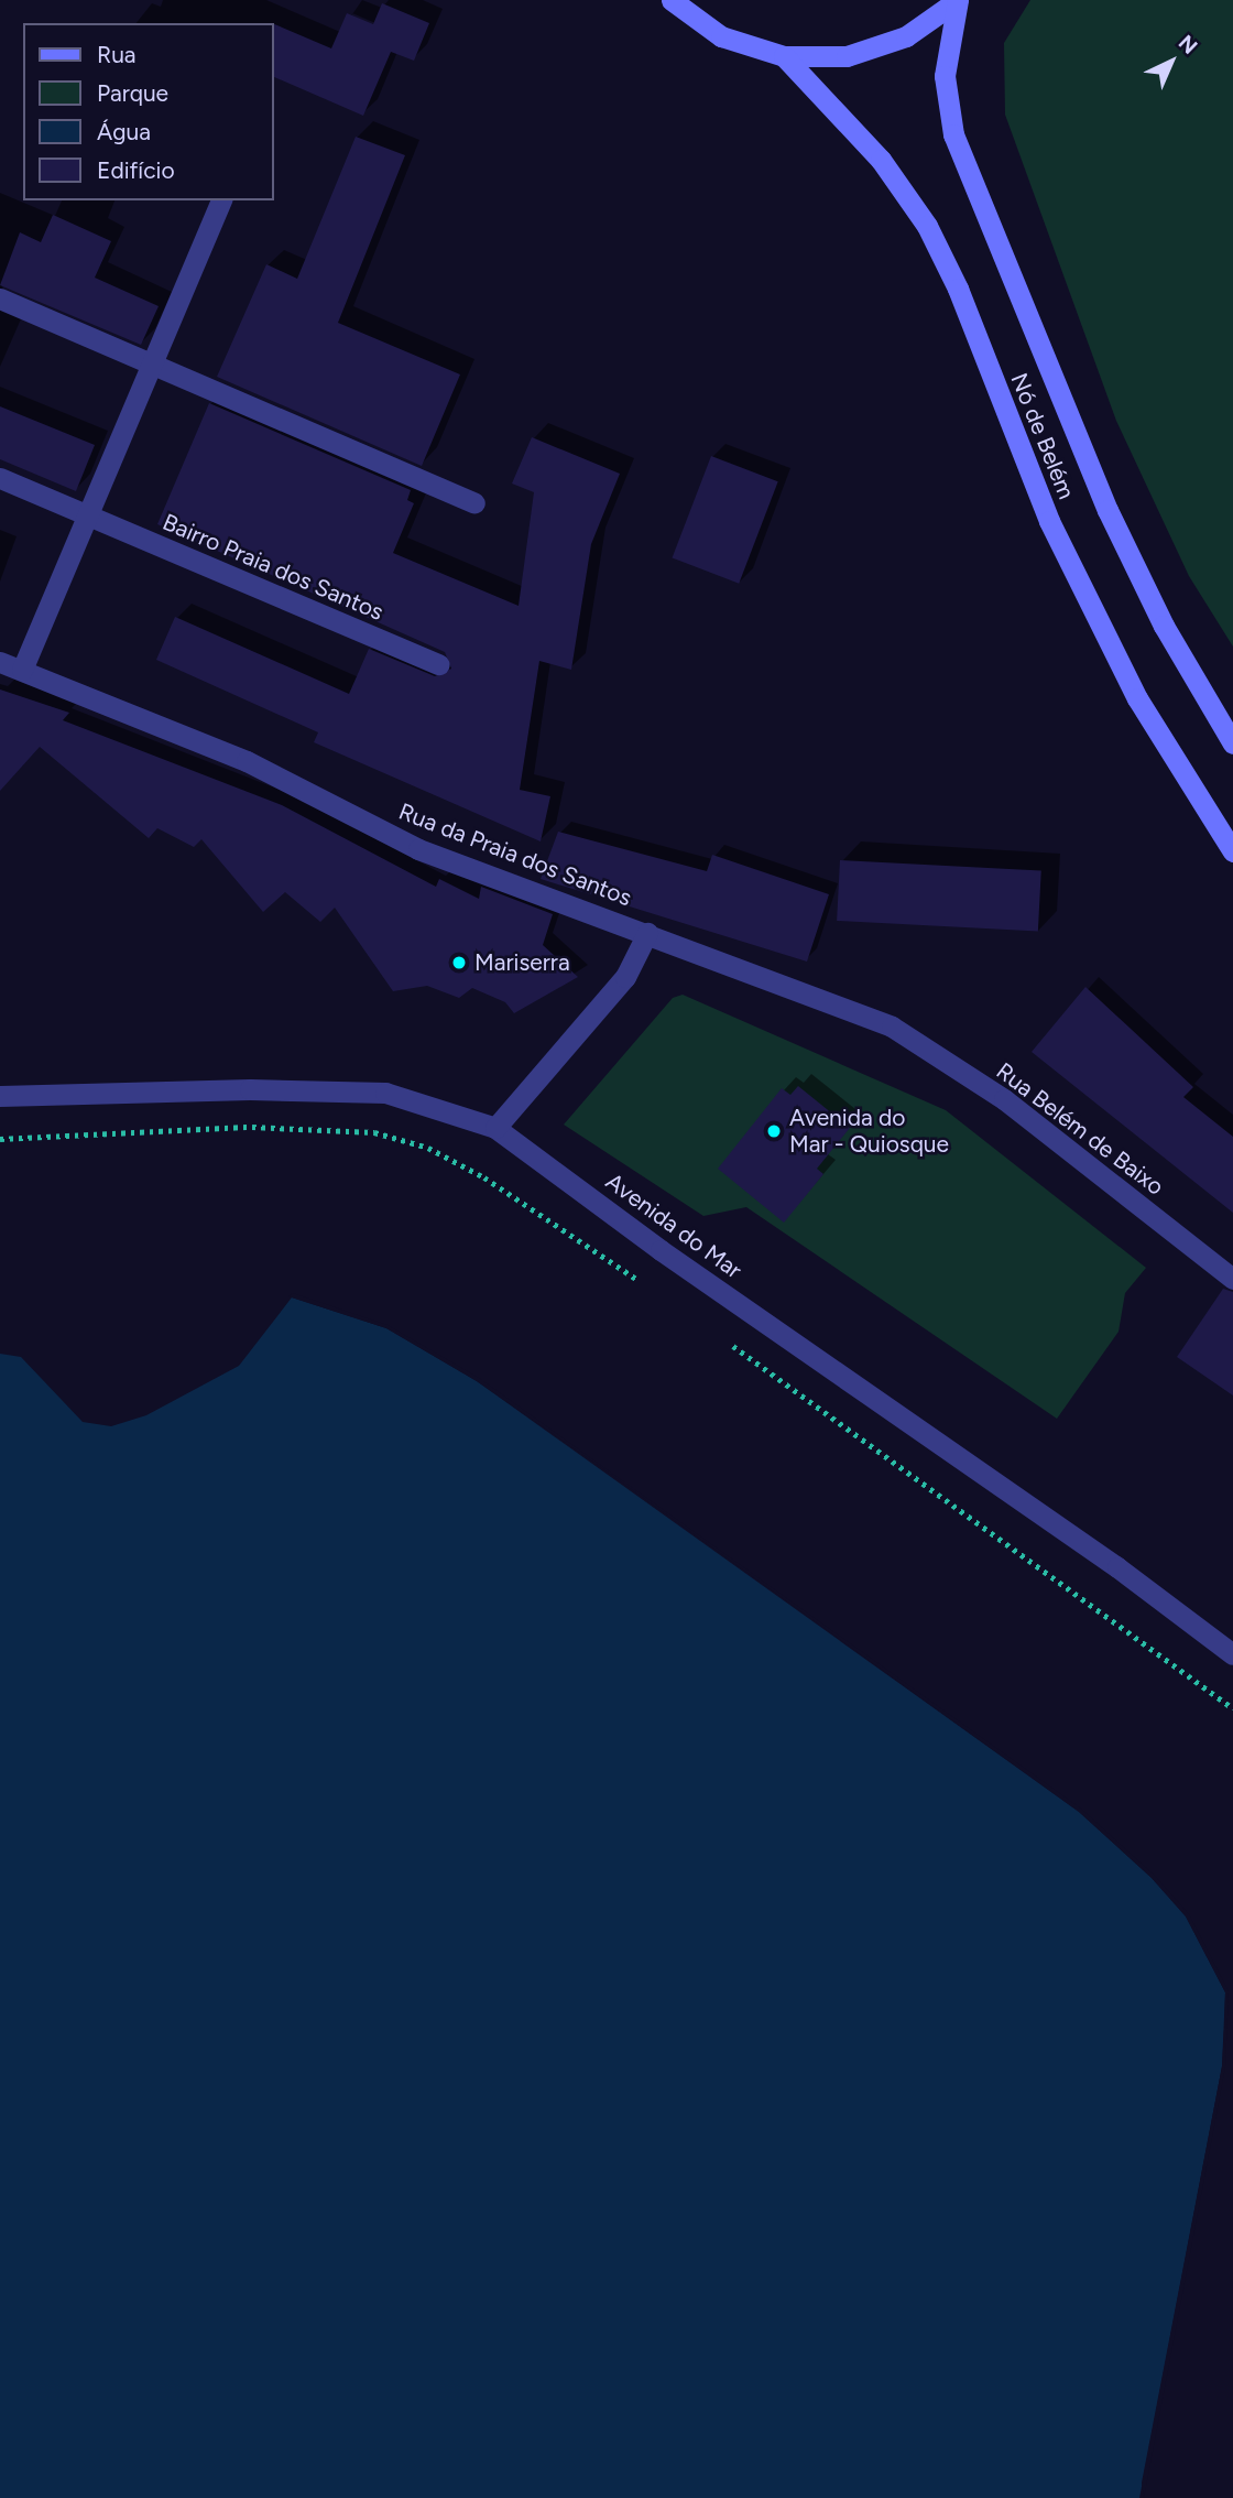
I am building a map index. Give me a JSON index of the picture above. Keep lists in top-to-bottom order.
{
  "streets": {
    "main road": ["Nó de Belém"],
    "street": [
      "Bairro Praia dos Santos",
      "Rua da Praia dos Santos",
      "Rua Belém de Baixo",
      "Avenida do Mar"
    ]
  },
  "crossings": [
    ["Rua da Praia dos Santos", "Rua Belém de Baixo"]
  ],
  "places": ["Mariserra", "Avenida do Mar - Quiosque"],
  "legend": [
    "Rua",
    "Parque",
    "Água",
    "Edifício"
  ],
  "north": "top right"
}
